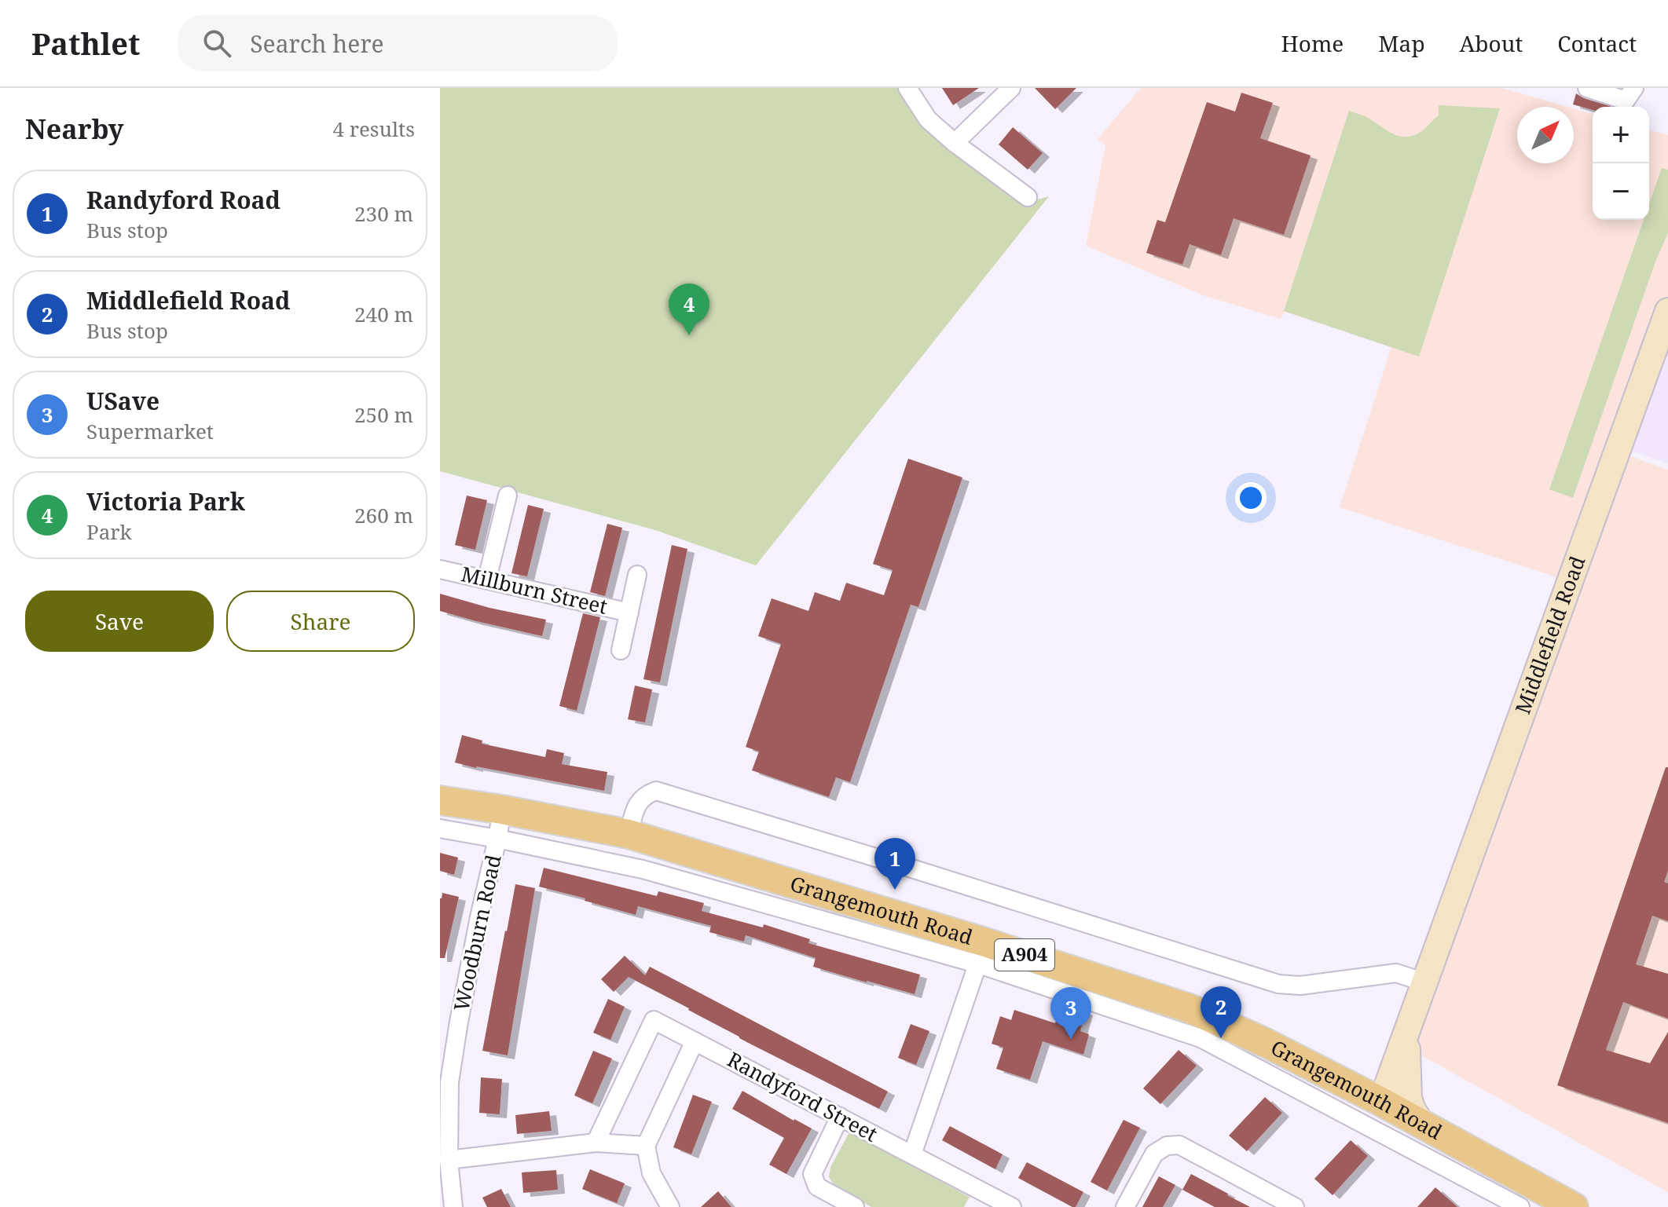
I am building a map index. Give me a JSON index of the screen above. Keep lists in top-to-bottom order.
{
  "streets": {
    "main road": ["Grangemouth Road", "A904"],
    "street": [
      "Millburn Street",
      "Middlefield Road",
      "Woodburn Road",
      "Randyford Street"
    ]
  },
  "crossings": [
    ["Middlefield Road", "Grangemouth Road"],
    ["Grangemouth Road", "Woodburn Road"]
  ],
  "north": "top right",
  "page": {
    "header": "Pathlet",
    "search": "Search here",
    "nav": [
      "Home",
      "Map",
      "About",
      "Contact"
    ],
    "heading": ["Nearby", "4 results"],
    "map_buttons": ["+", "−"],
    "list": [
      {
        "mark": "1",
        "name": "Randyford Road",
        "note": "Bus stop",
        "value": "230 m"
      },
      {
        "mark": "2",
        "name": "Middlefield Road",
        "note": "Bus stop",
        "value": "240 m"
      },
      {
        "mark": "3",
        "name": "USave",
        "note": "Supermarket",
        "value": "250 m"
      },
      {
        "mark": "4",
        "name": "Victoria Park",
        "note": "Park",
        "value": "260 m"
      }
    ],
    "pins": [
      "4",
      "1",
      "2",
      "3"
    ],
    "buttons": ["Save", "Share"]
  }
}
